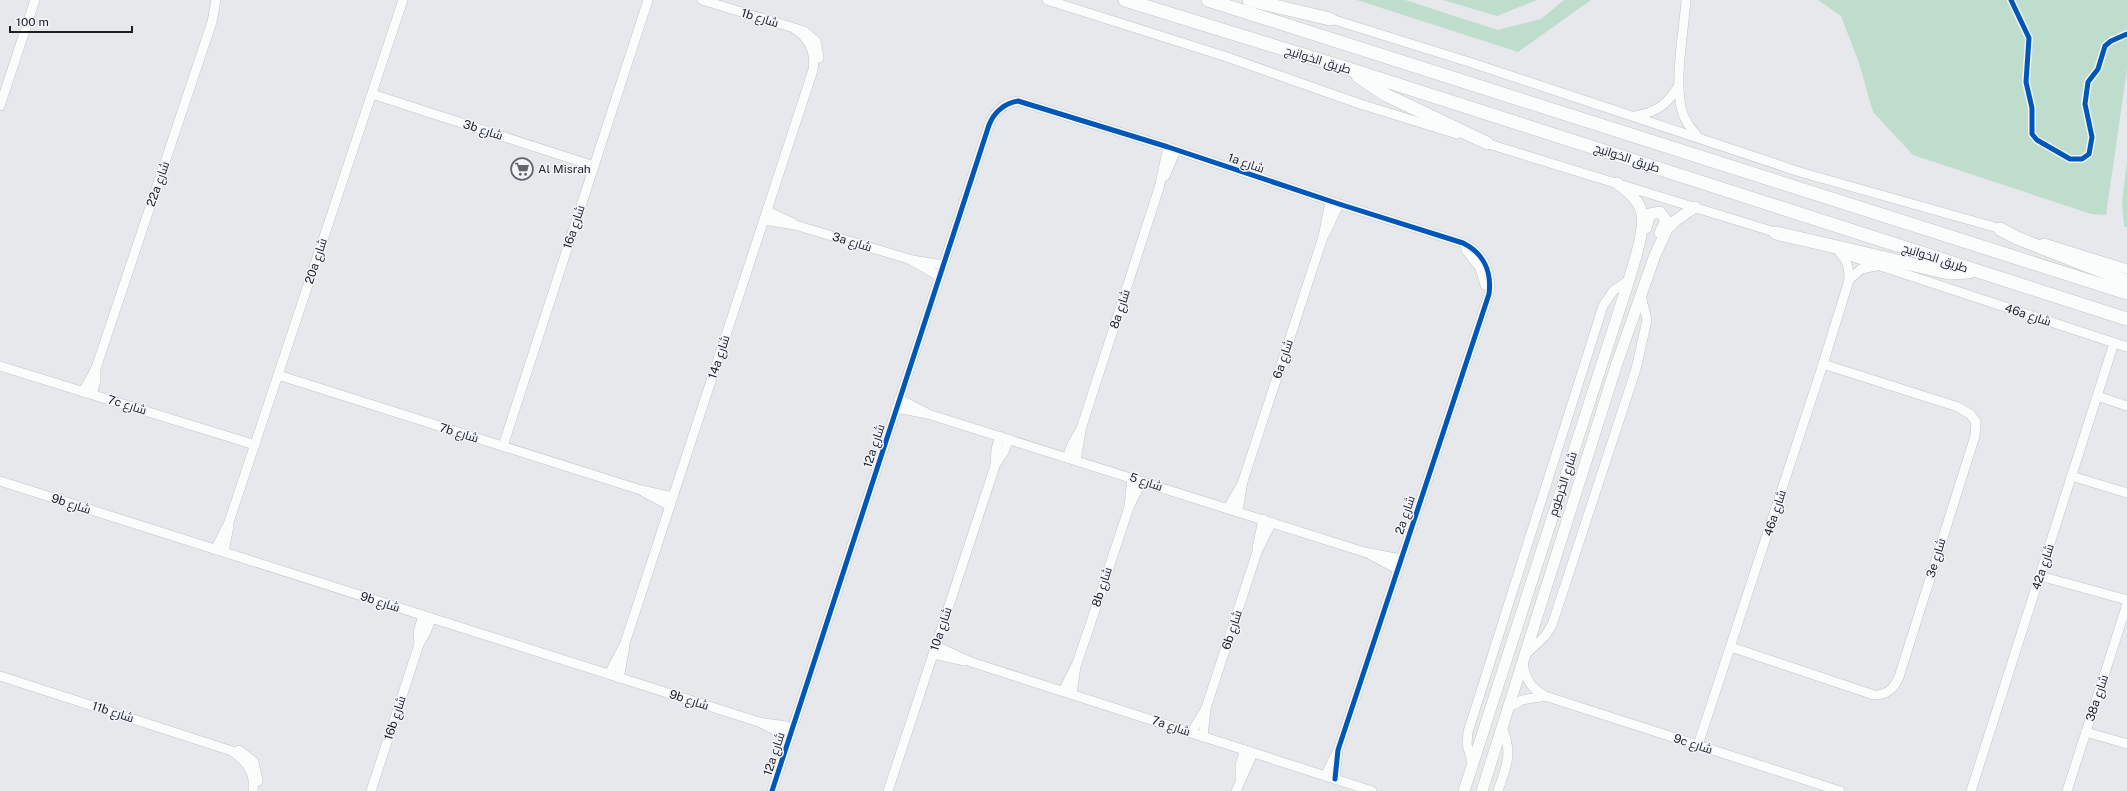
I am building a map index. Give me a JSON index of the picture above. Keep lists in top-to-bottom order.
{
  "streets": {
    "highway": ["طريق الخوانيج"],
    "main road": ["شارع الخرطوم"],
    "street": [
      "1b شارع",
      "3b شارع",
      "1a شارع",
      "22a شارع",
      "16a شارع",
      "3a شارع",
      "20a شارع",
      "8a شارع",
      "46a شارع",
      "14a شارع",
      "6a شارع",
      "7c شارع",
      "7b شارع",
      "12a شارع",
      "شارع 5",
      "9b شارع",
      "2a شارع",
      "3e شارع",
      "42a شارع",
      "8b شارع",
      "10a شارع",
      "6b شارع",
      "38a شارع",
      "11b شارع",
      "16b شارع",
      "7a شارع",
      "9c شارع"
    ]
  },
  "crossings": [
    ["1b شارع", "14a شارع"],
    ["3b شارع", "16a شارع"],
    ["3b شارع", "20a شارع"],
    ["1a شارع", "8a شارع"],
    ["1a شارع", "6a شارع"],
    ["1a شارع", "12a شارع"],
    ["1a شارع", "2a شارع"],
    ["22a شارع", "7c شارع"],
    ["16a شارع", "7b شارع"],
    ["3a شارع", "14a شارع"],
    ["3a شارع", "12a شارع"],
    ["20a شارع", "7c شارع"],
    ["20a شارع", "7b شارع"],
    ["20a شارع", "9b شارع"],
    ["8a شارع", "شارع 5"],
    ["46a شارع", "شارع الخرطوم"],
    ["46a شارع", "3e شارع"],
    ["46a شارع", "42a شارع"],
    ["46a شارع", "9c شارع"],
    ["14a شارع", "7b شارع"],
    ["14a شارع", "9b شارع"],
    ["6a شارع", "شارع 5"],
    ["12a شارع", "شارع 5"],
    ["12a شارع", "9b شارع"],
    ["شارع 5", "2a شارع"],
    ["شارع 5", "8b شارع"],
    ["شارع 5", "10a شارع"],
    ["شارع 5", "6b شارع"],
    ["شارع الخرطوم", "9c شارع"],
    ["9b شارع", "16b شارع"],
    ["2a شارع", "7a شارع"],
    ["8b شارع", "7a شارع"],
    ["10a شارع", "7a شارع"],
    ["6b شارع", "7a شارع"]
  ],
  "places": {
    "supermarket": ["Al Misrah"]
  },
  "scale_bar": "100 m"
}
